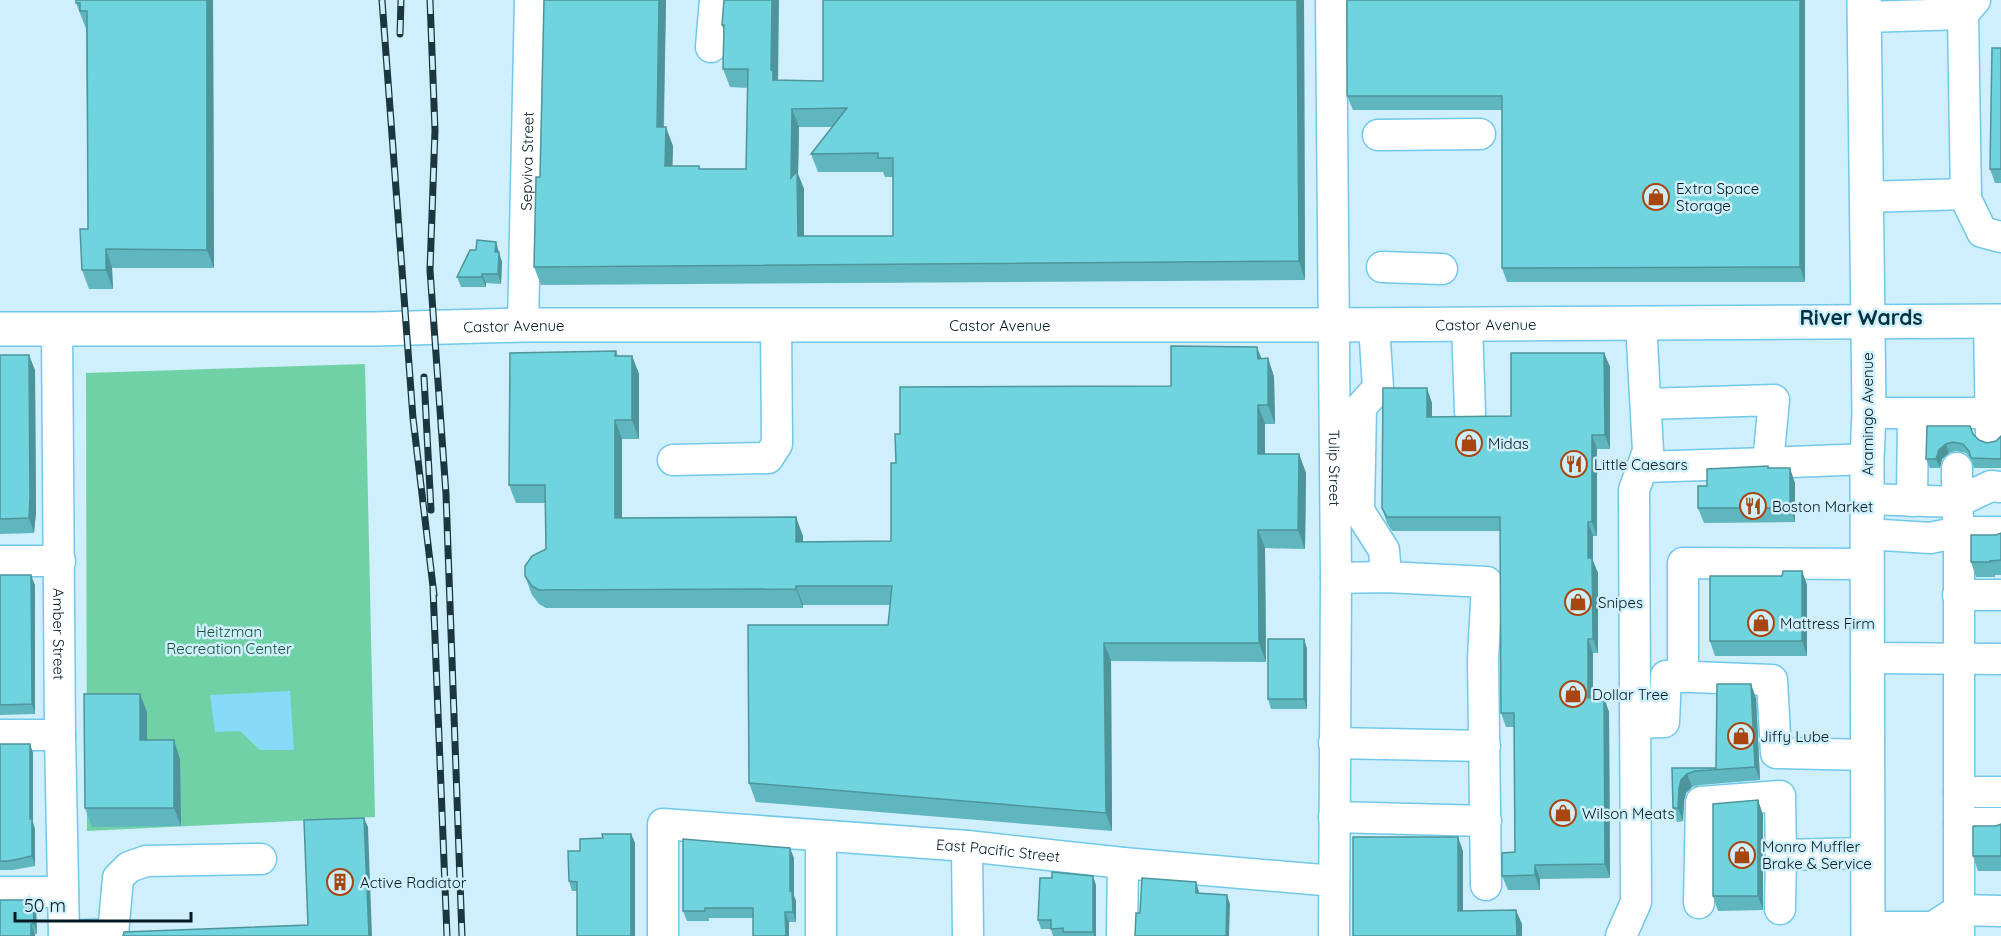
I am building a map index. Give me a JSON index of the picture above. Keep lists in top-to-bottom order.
{
  "streets": {
    "main road": ["Castor Avenue", "Aramingo Avenue"],
    "street": [
      "Sepviva Street",
      "Tulip Street",
      "Amber Street",
      "East Pacific Street"
    ]
  },
  "crossings": [
    ["Sepviva Street", "Castor Avenue"],
    ["Castor Avenue", "Aramingo Avenue"],
    ["Castor Avenue", "Tulip Street"],
    ["Castor Avenue", "Amber Street"],
    ["Tulip Street", "East Pacific Street"]
  ],
  "districts": ["River Wards"],
  "parks": ["Heitzman Recreation Center"],
  "places": {
    "shop": [
      "Extra Space Storage",
      "Midas",
      "Snipes",
      "Mattress Firm",
      "Dollar Tree",
      "Jiffy Lube",
      "Wilson Meats",
      "Monro Muffler Brake & Service"
    ],
    "restaurant": ["Little Caesars", "Boston Market"],
    "building": ["Active Radiator"]
  },
  "scale_bar": "50 m"
}
